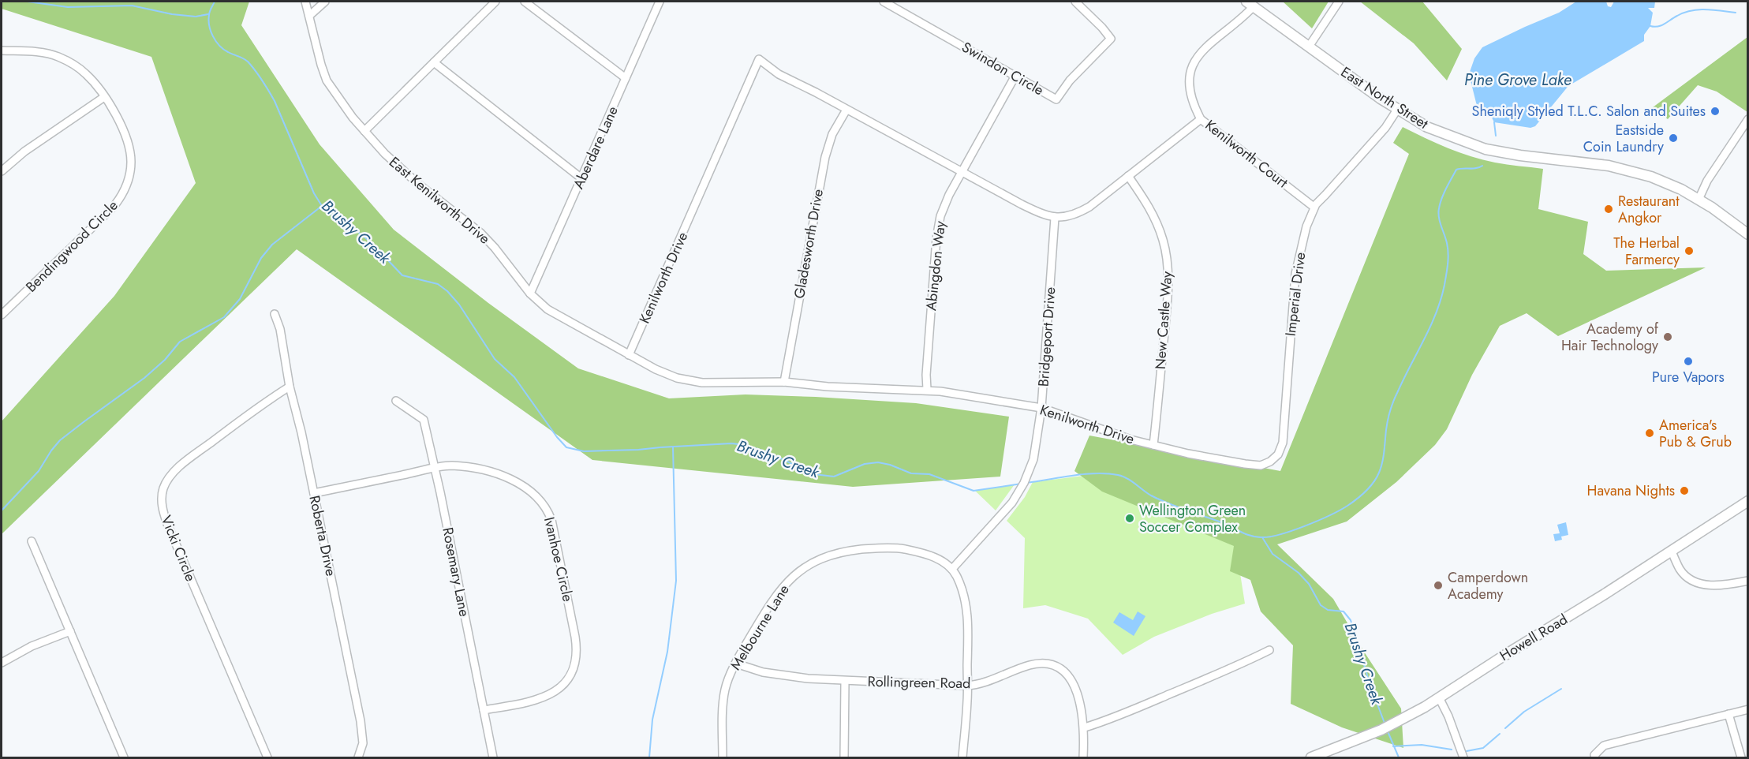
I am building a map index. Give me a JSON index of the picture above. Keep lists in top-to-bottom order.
{
  "streets": {
    "main road": ["East North Street", "Howell Road"],
    "street": [
      "Swindon Circle",
      "Aberdare Lane",
      "Kenilworth Court",
      "East Kenilworth Drive",
      "Gladesworth Drive",
      "Bendingwood Circle",
      "Abingdon Way",
      "Kenilworth Drive",
      "Imperial Drive",
      "New Castle Way",
      "Bridgeport Drive",
      "Roberta Drive",
      "Vicki Circle",
      "Ivanhoe Circle",
      "Rosemary Lane",
      "Melbourne Lane",
      "Rollingreen Road"
    ]
  },
  "crossings": [
    ["Swindon Circle", "Abingdon Way"],
    ["East North Street", "Kenilworth Court"],
    ["East North Street", "Imperial Drive"],
    ["Aberdare Lane", "East Kenilworth Drive"],
    ["Kenilworth Court", "Imperial Drive"],
    ["East Kenilworth Drive", "Kenilworth Drive"],
    ["Gladesworth Drive", "Kenilworth Drive"],
    ["Abingdon Way", "Kenilworth Drive"],
    ["Kenilworth Drive", "Imperial Drive"],
    ["Kenilworth Drive", "New Castle Way"],
    ["Kenilworth Drive", "Bridgeport Drive"],
    ["Bridgeport Drive", "Melbourne Lane"],
    ["Roberta Drive", "Vicki Circle"],
    ["Roberta Drive", "Ivanhoe Circle"],
    ["Ivanhoe Circle", "Rosemary Lane"],
    ["Melbourne Lane", "Rollingreen Road"]
  ],
  "water": ["Pine Grove Lake", "Brushy Creek"],
  "places": [
    "Sheniqly Styled T.L.C. Salon and Suites",
    "Eastside Coin Laundry",
    "Restaurant Angkor",
    "The Herbal Farmercy",
    "Academy of Hair Technology",
    "Pure Vapors",
    "America's Pub & Grub",
    "Havana Nights",
    "Wellington Green Soccer Complex",
    "Camperdown Academy"
  ]
}
